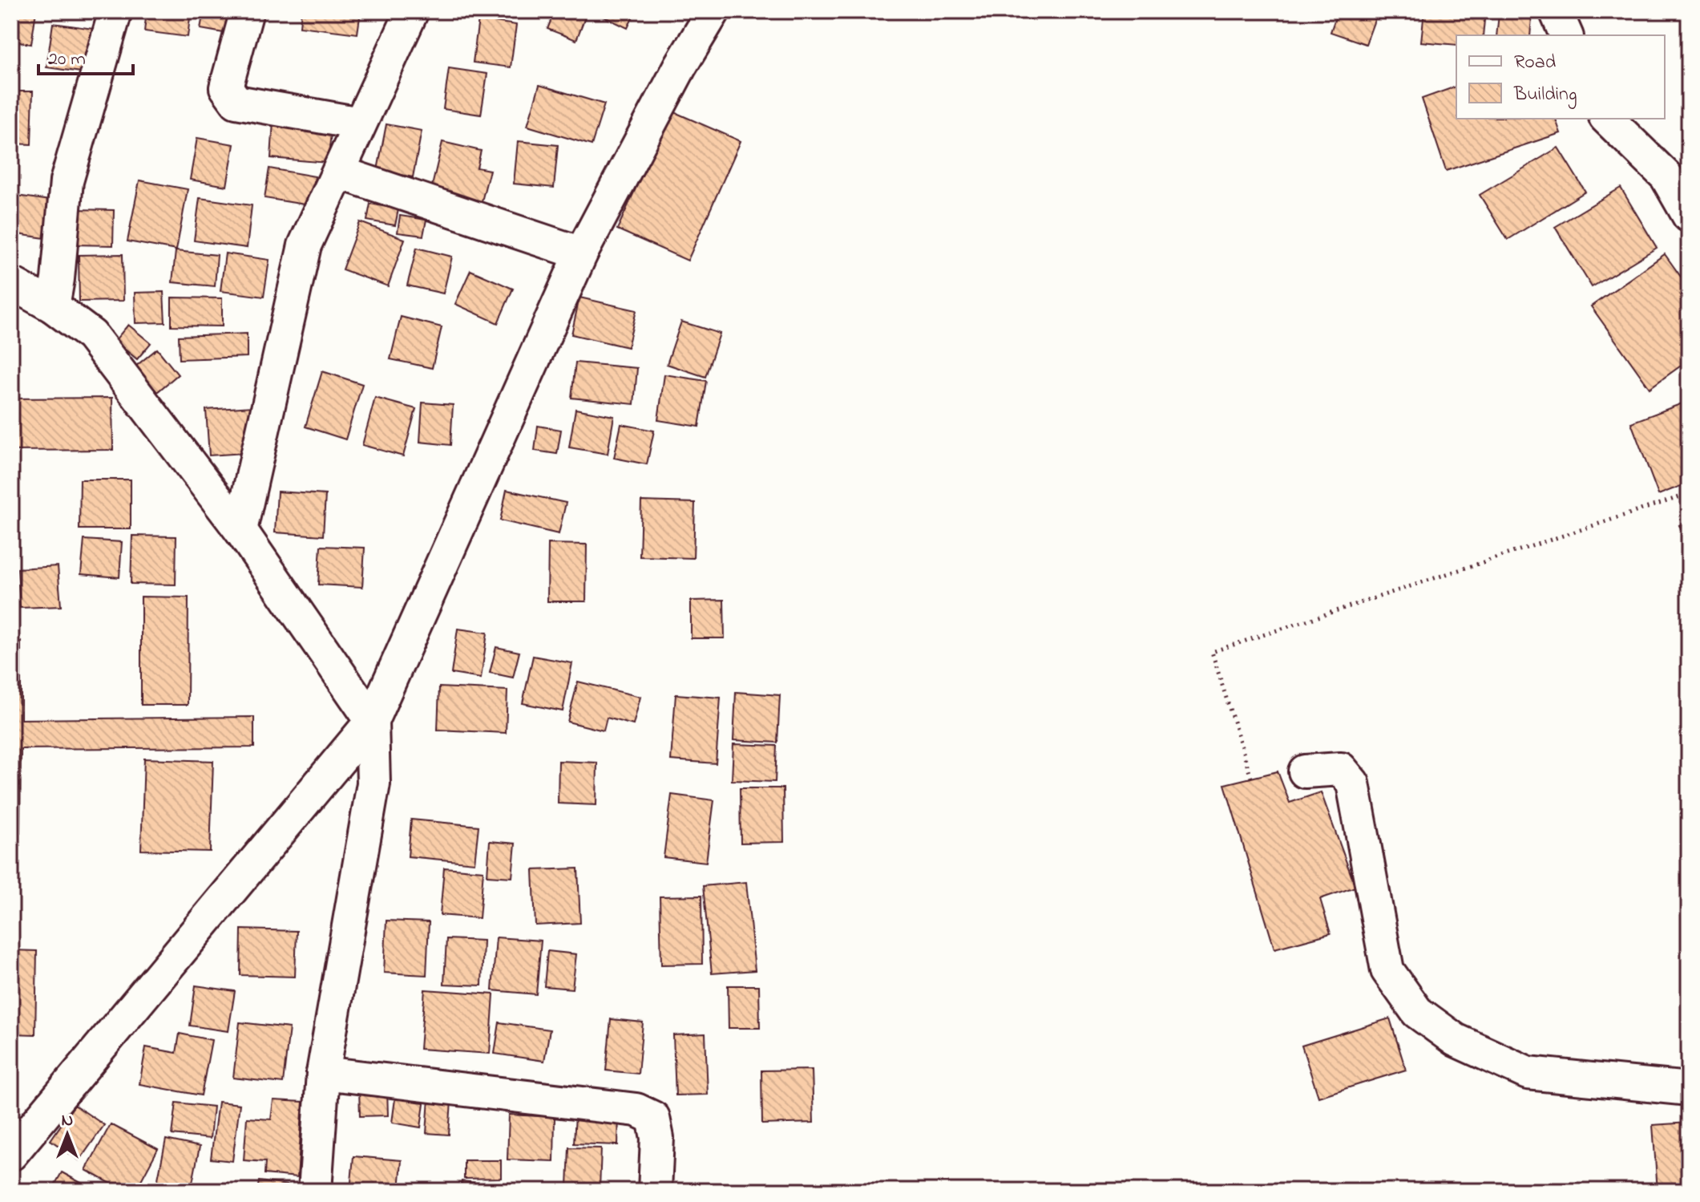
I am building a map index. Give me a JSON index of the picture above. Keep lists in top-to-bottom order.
{
  "legend": ["Road", "Building"],
  "scale_bar": "20 m",
  "north": "top"
}
